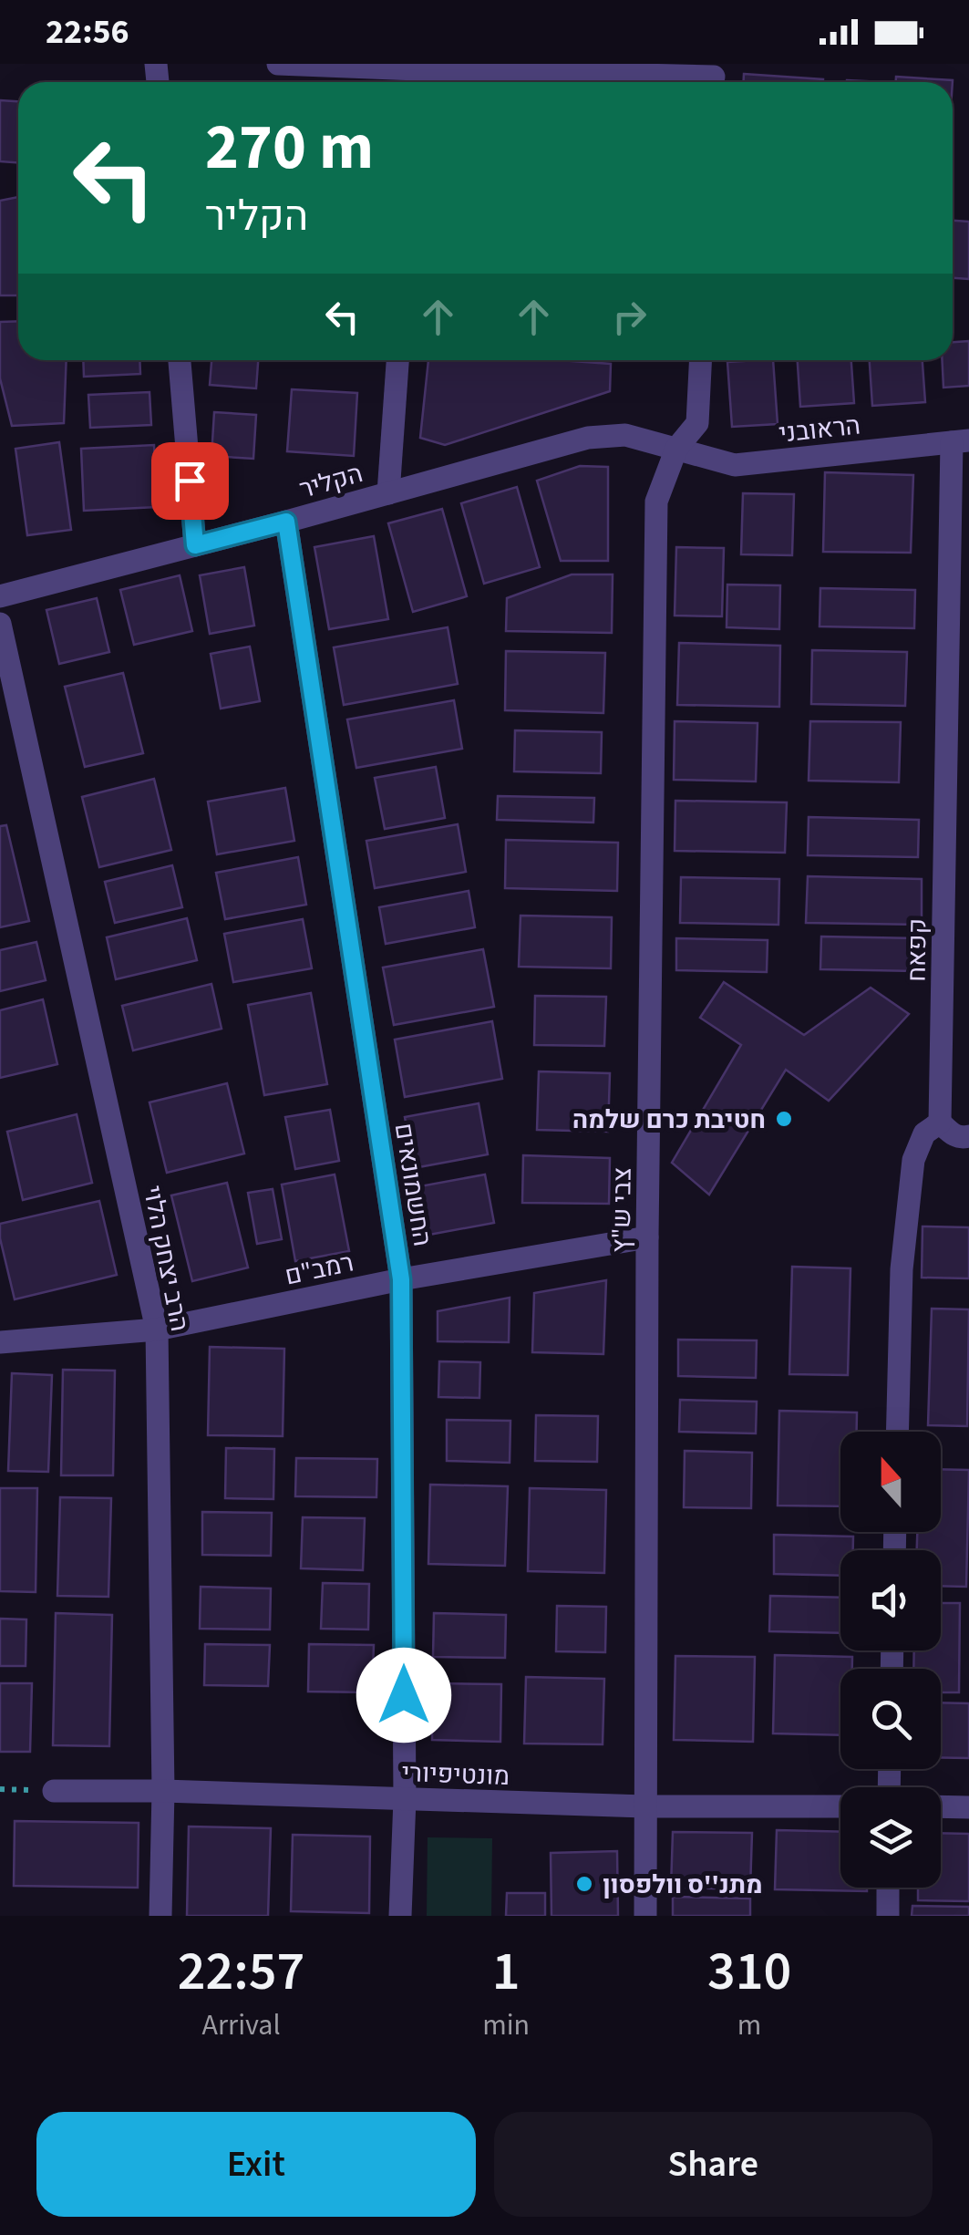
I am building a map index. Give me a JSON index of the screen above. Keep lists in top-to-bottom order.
{
  "streets": {
    "street": [
      "הראובני",
      "הקליר",
      "קפאח",
      "החשמונאים",
      "צבי ש\"ץ",
      "הרב יצחק הלוי",
      "רמב\"ם",
      "מונטיפיורי"
    ]
  },
  "crossings": [
    ["הראובני", "הקליר"],
    ["הראובני", "קפאח"],
    ["הראובני", "צבי ש\"ץ"],
    ["הקליר", "החשמונאים"],
    ["הקליר", "צבי ש\"ץ"],
    ["החשמונאים", "רמב\"ם"],
    ["החשמונאים", "מונטיפיורי"],
    ["צבי ש\"ץ", "רמב\"ם"],
    ["צבי ש\"ץ", "מונטיפיורי"],
    ["הרב יצחק הלוי", "רמב\"ם"],
    ["הרב יצחק הלוי", "מונטיפיורי"]
  ],
  "places": ["חטיבת כרם שלמה", "מתנ''ס וולפסון"],
  "north": "top",
  "page": {
    "status": "22:56",
    "turn": ["270 m", "הקליר"],
    "eta": [
      "22:57",
      "Arrival",
      "1",
      "min",
      "310",
      "m"
    ],
    "buttons": ["Exit", "Share"]
  }
}
